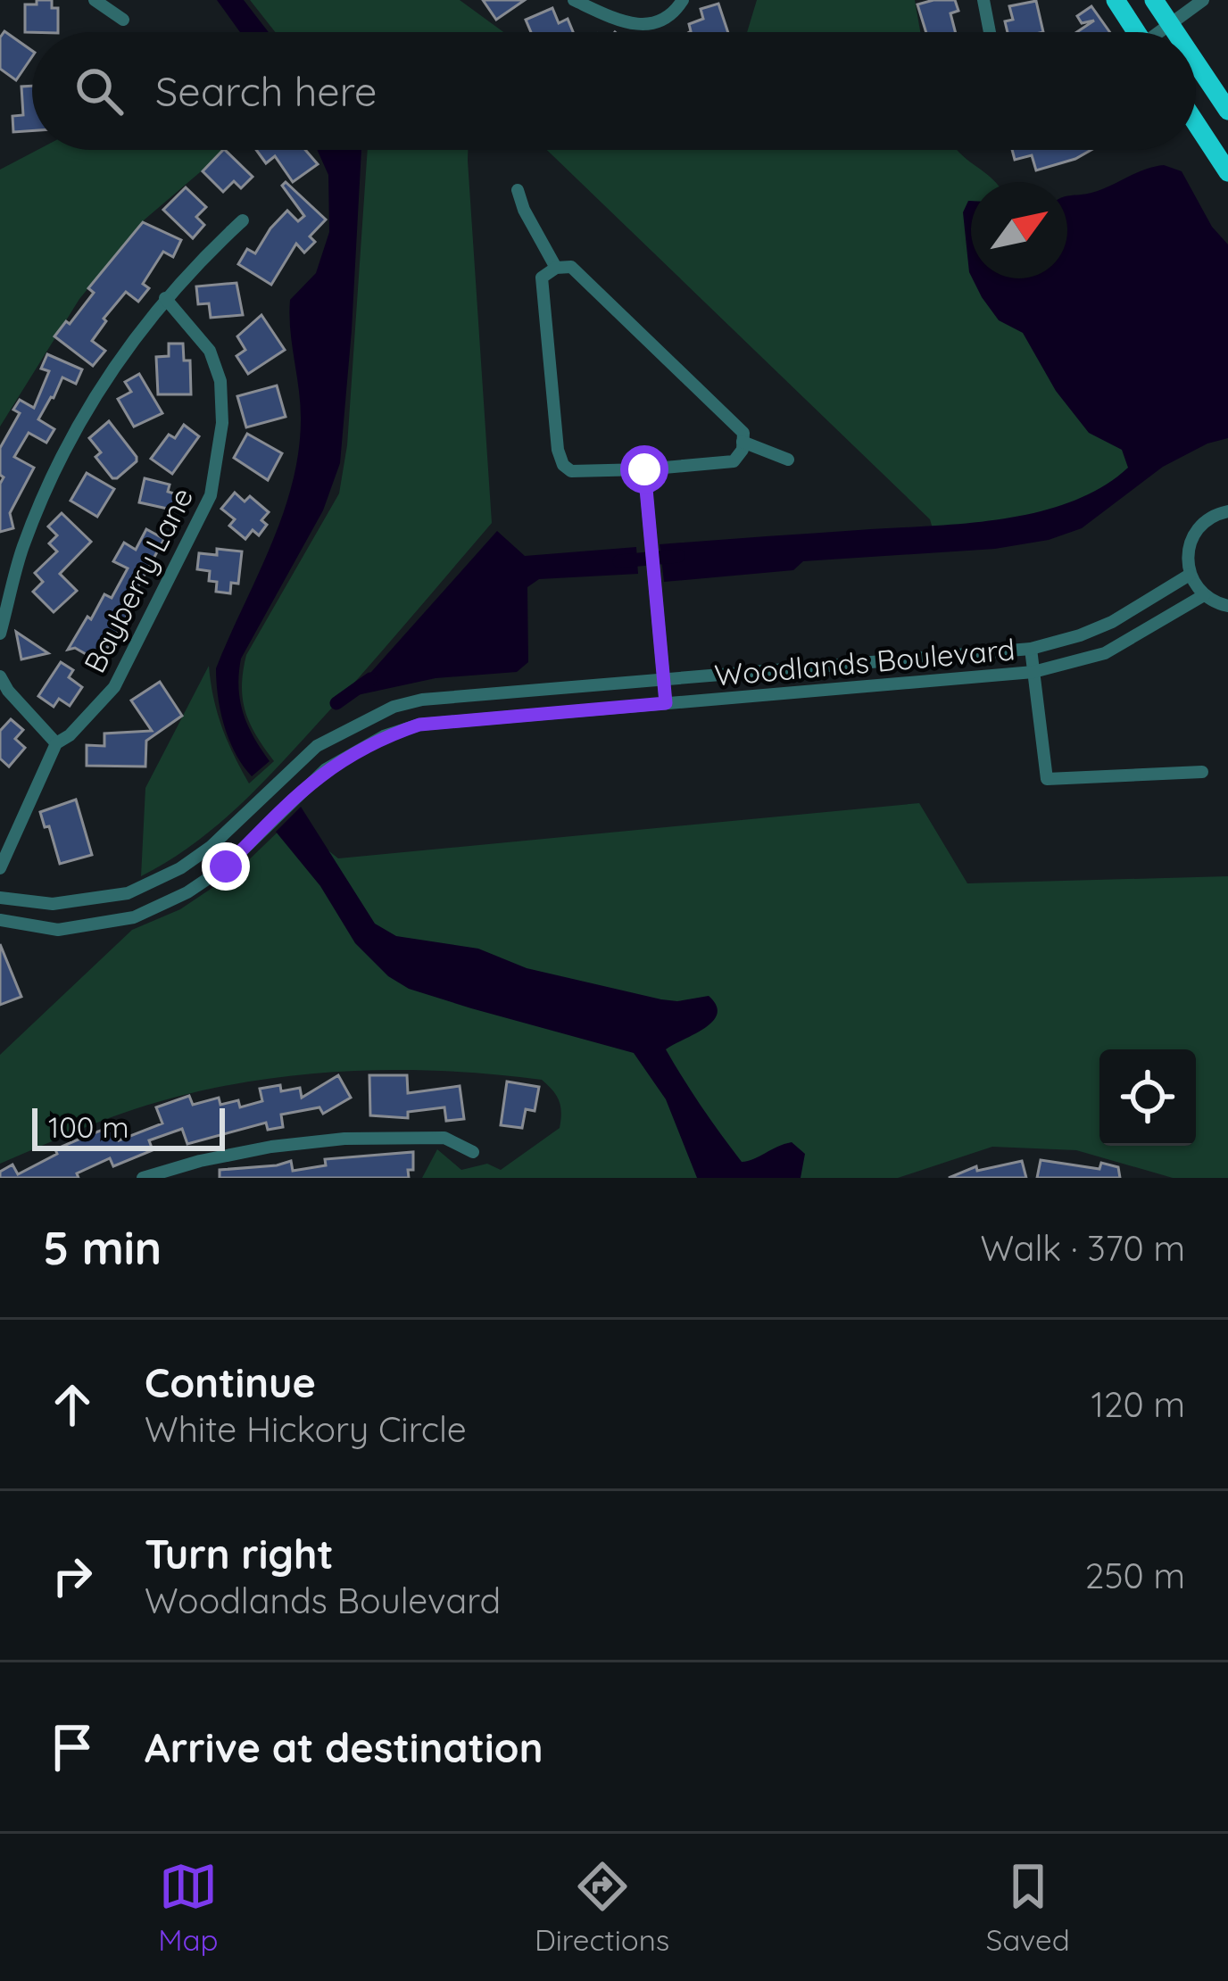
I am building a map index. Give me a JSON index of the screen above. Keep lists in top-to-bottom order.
{
  "streets": {
    "street": ["Bayberry Lane", "Woodlands Boulevard"]
  },
  "scale_bar": "100 m",
  "north": "top right",
  "page": {
    "search": "Search here",
    "scale": "100 m",
    "heading": ["5 min", "Walk · 370 m"],
    "list": [
      ["Continue", "White Hickory Circle", "120 m"],
      ["Turn right", "Woodlands Boulevard", "250 m"],
      "Arrive at destination"
    ],
    "nav": ["Map", "Directions", "Saved"]
  }
}
